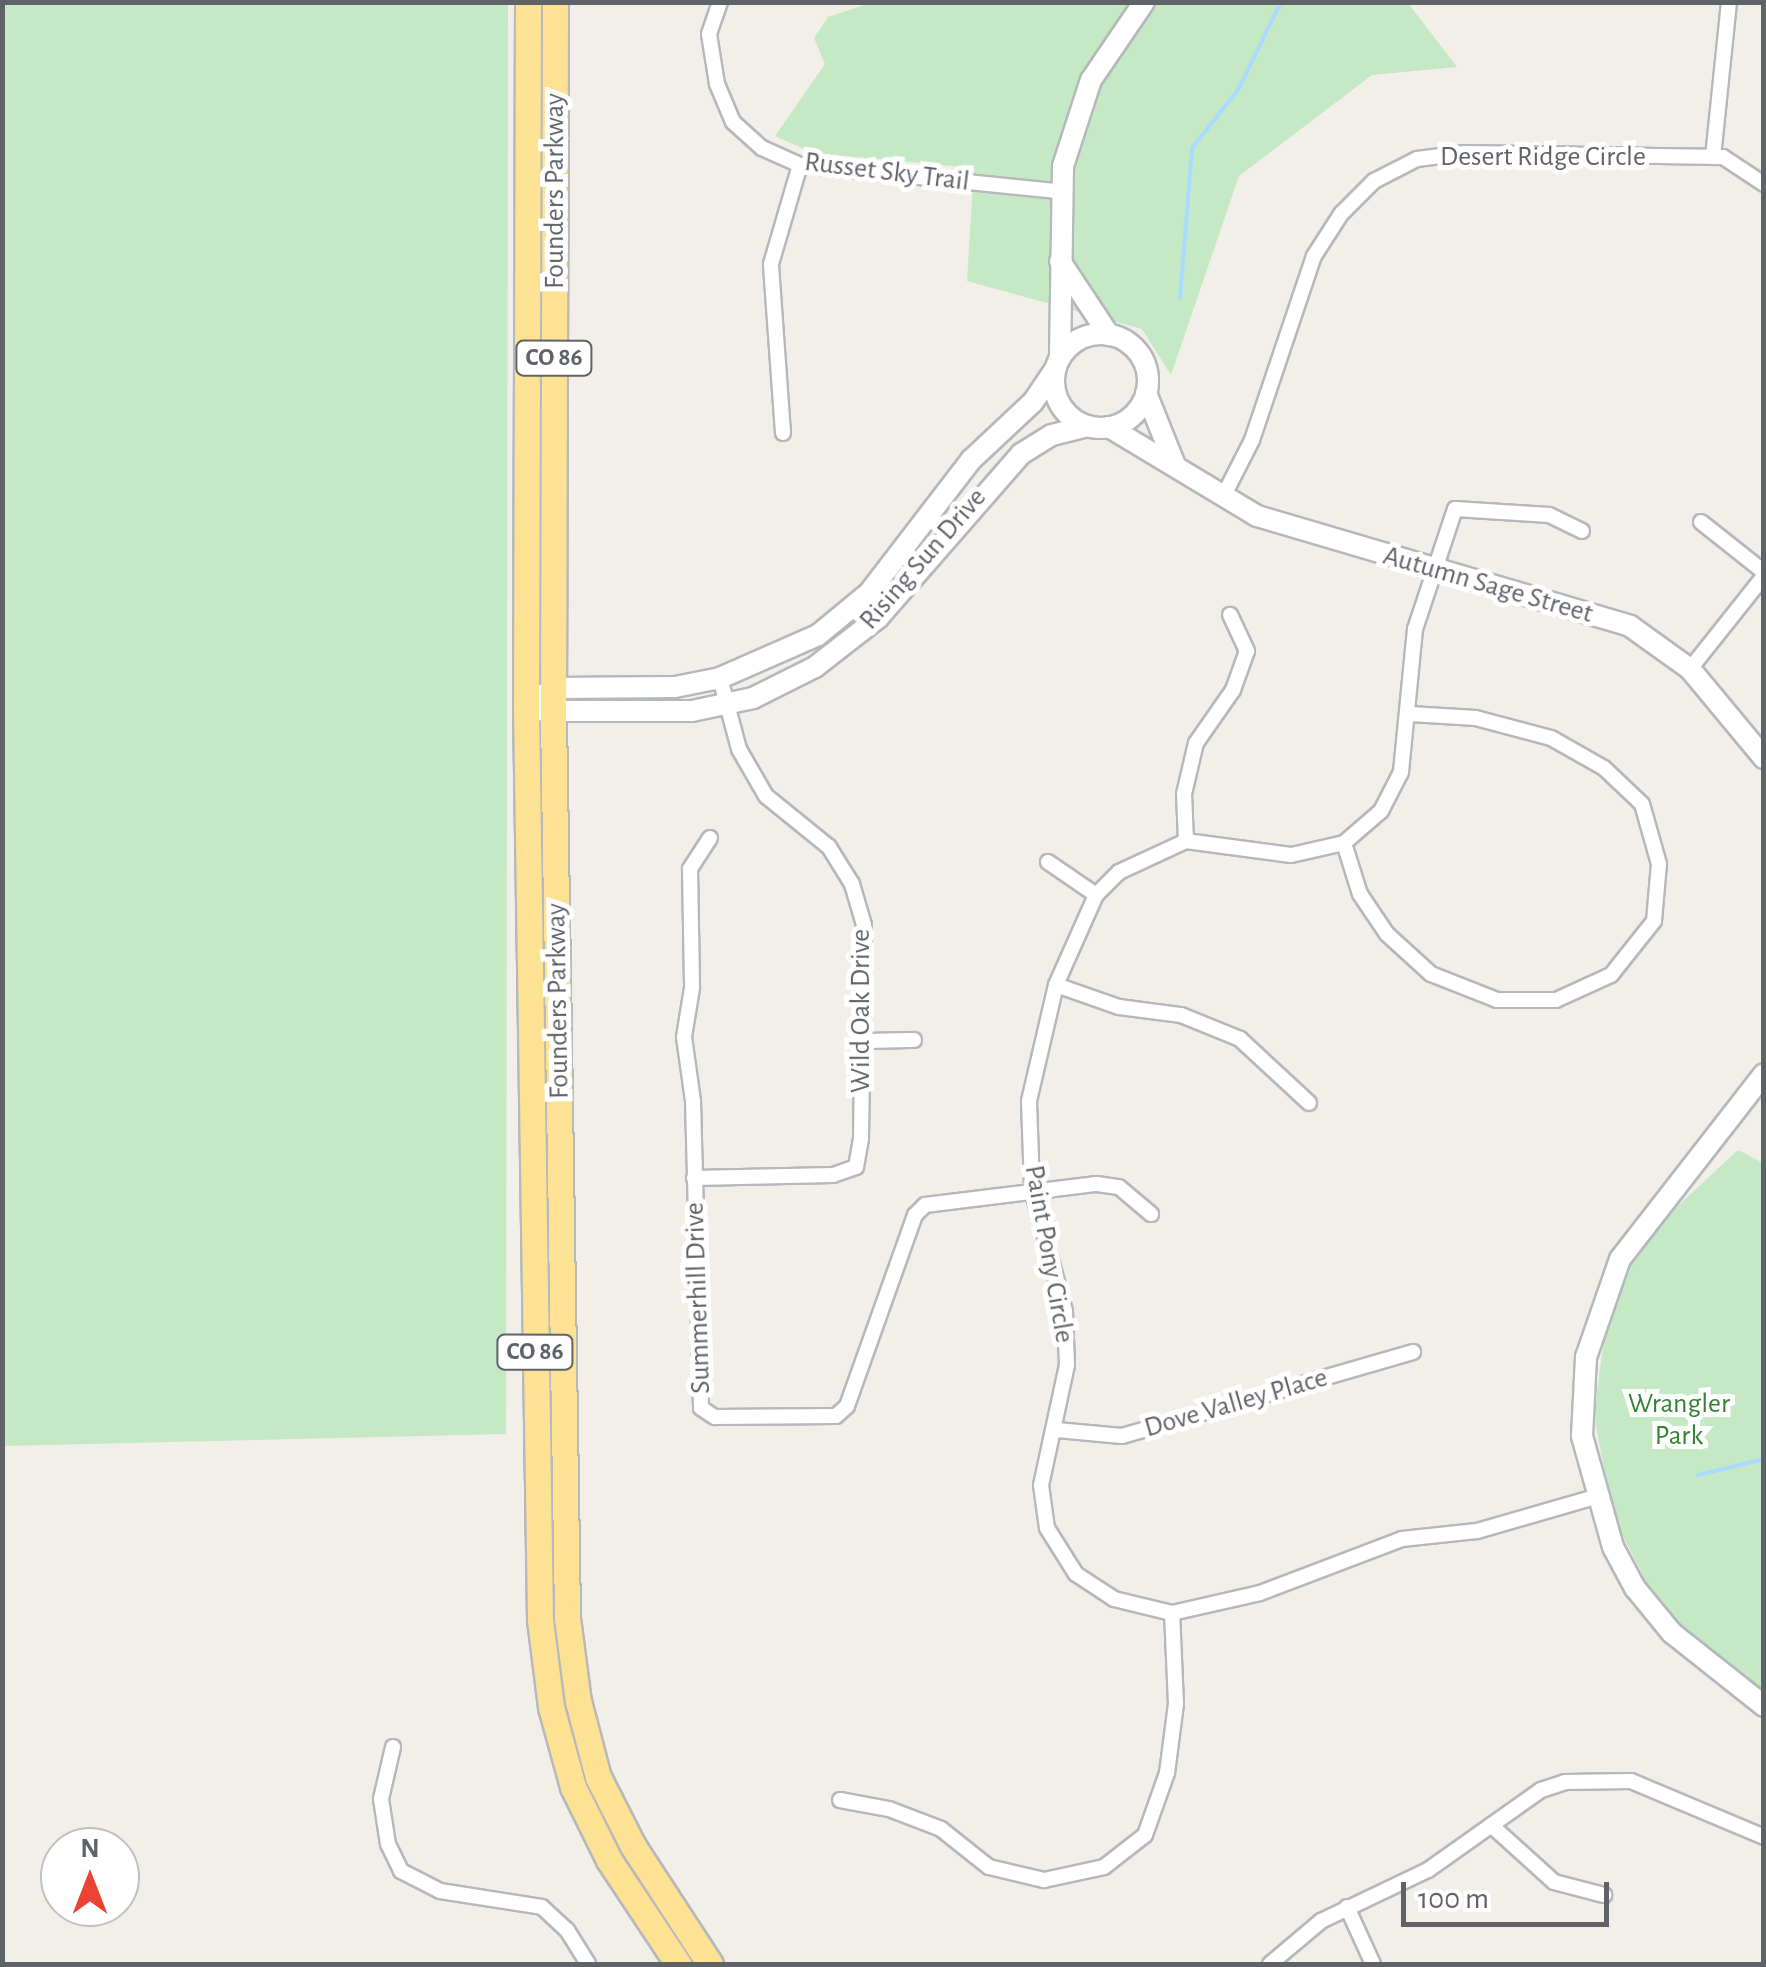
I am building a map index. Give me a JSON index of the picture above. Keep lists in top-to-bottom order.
{
  "streets": {
    "highway": ["Founders Parkway", "CO 86"],
    "street": [
      "Desert Ridge Circle",
      "Russet Sky Trail",
      "Rising Sun Drive",
      "Autumn Sage Street",
      "Wild Oak Drive",
      "Paint Pony Circle",
      "Summerhill Drive",
      "Dove Valley Place"
    ]
  },
  "crossings": [
    ["Desert Ridge Circle", "Autumn Sage Street"],
    ["Founders Parkway", "Rising Sun Drive"],
    ["Rising Sun Drive", "Autumn Sage Street"],
    ["Rising Sun Drive", "Wild Oak Drive"],
    ["Wild Oak Drive", "Summerhill Drive"],
    ["Paint Pony Circle", "Summerhill Drive"],
    ["Paint Pony Circle", "Dove Valley Place"]
  ],
  "parks": ["Wrangler Park"],
  "scale_bar": "100 m",
  "north": "top"
}
